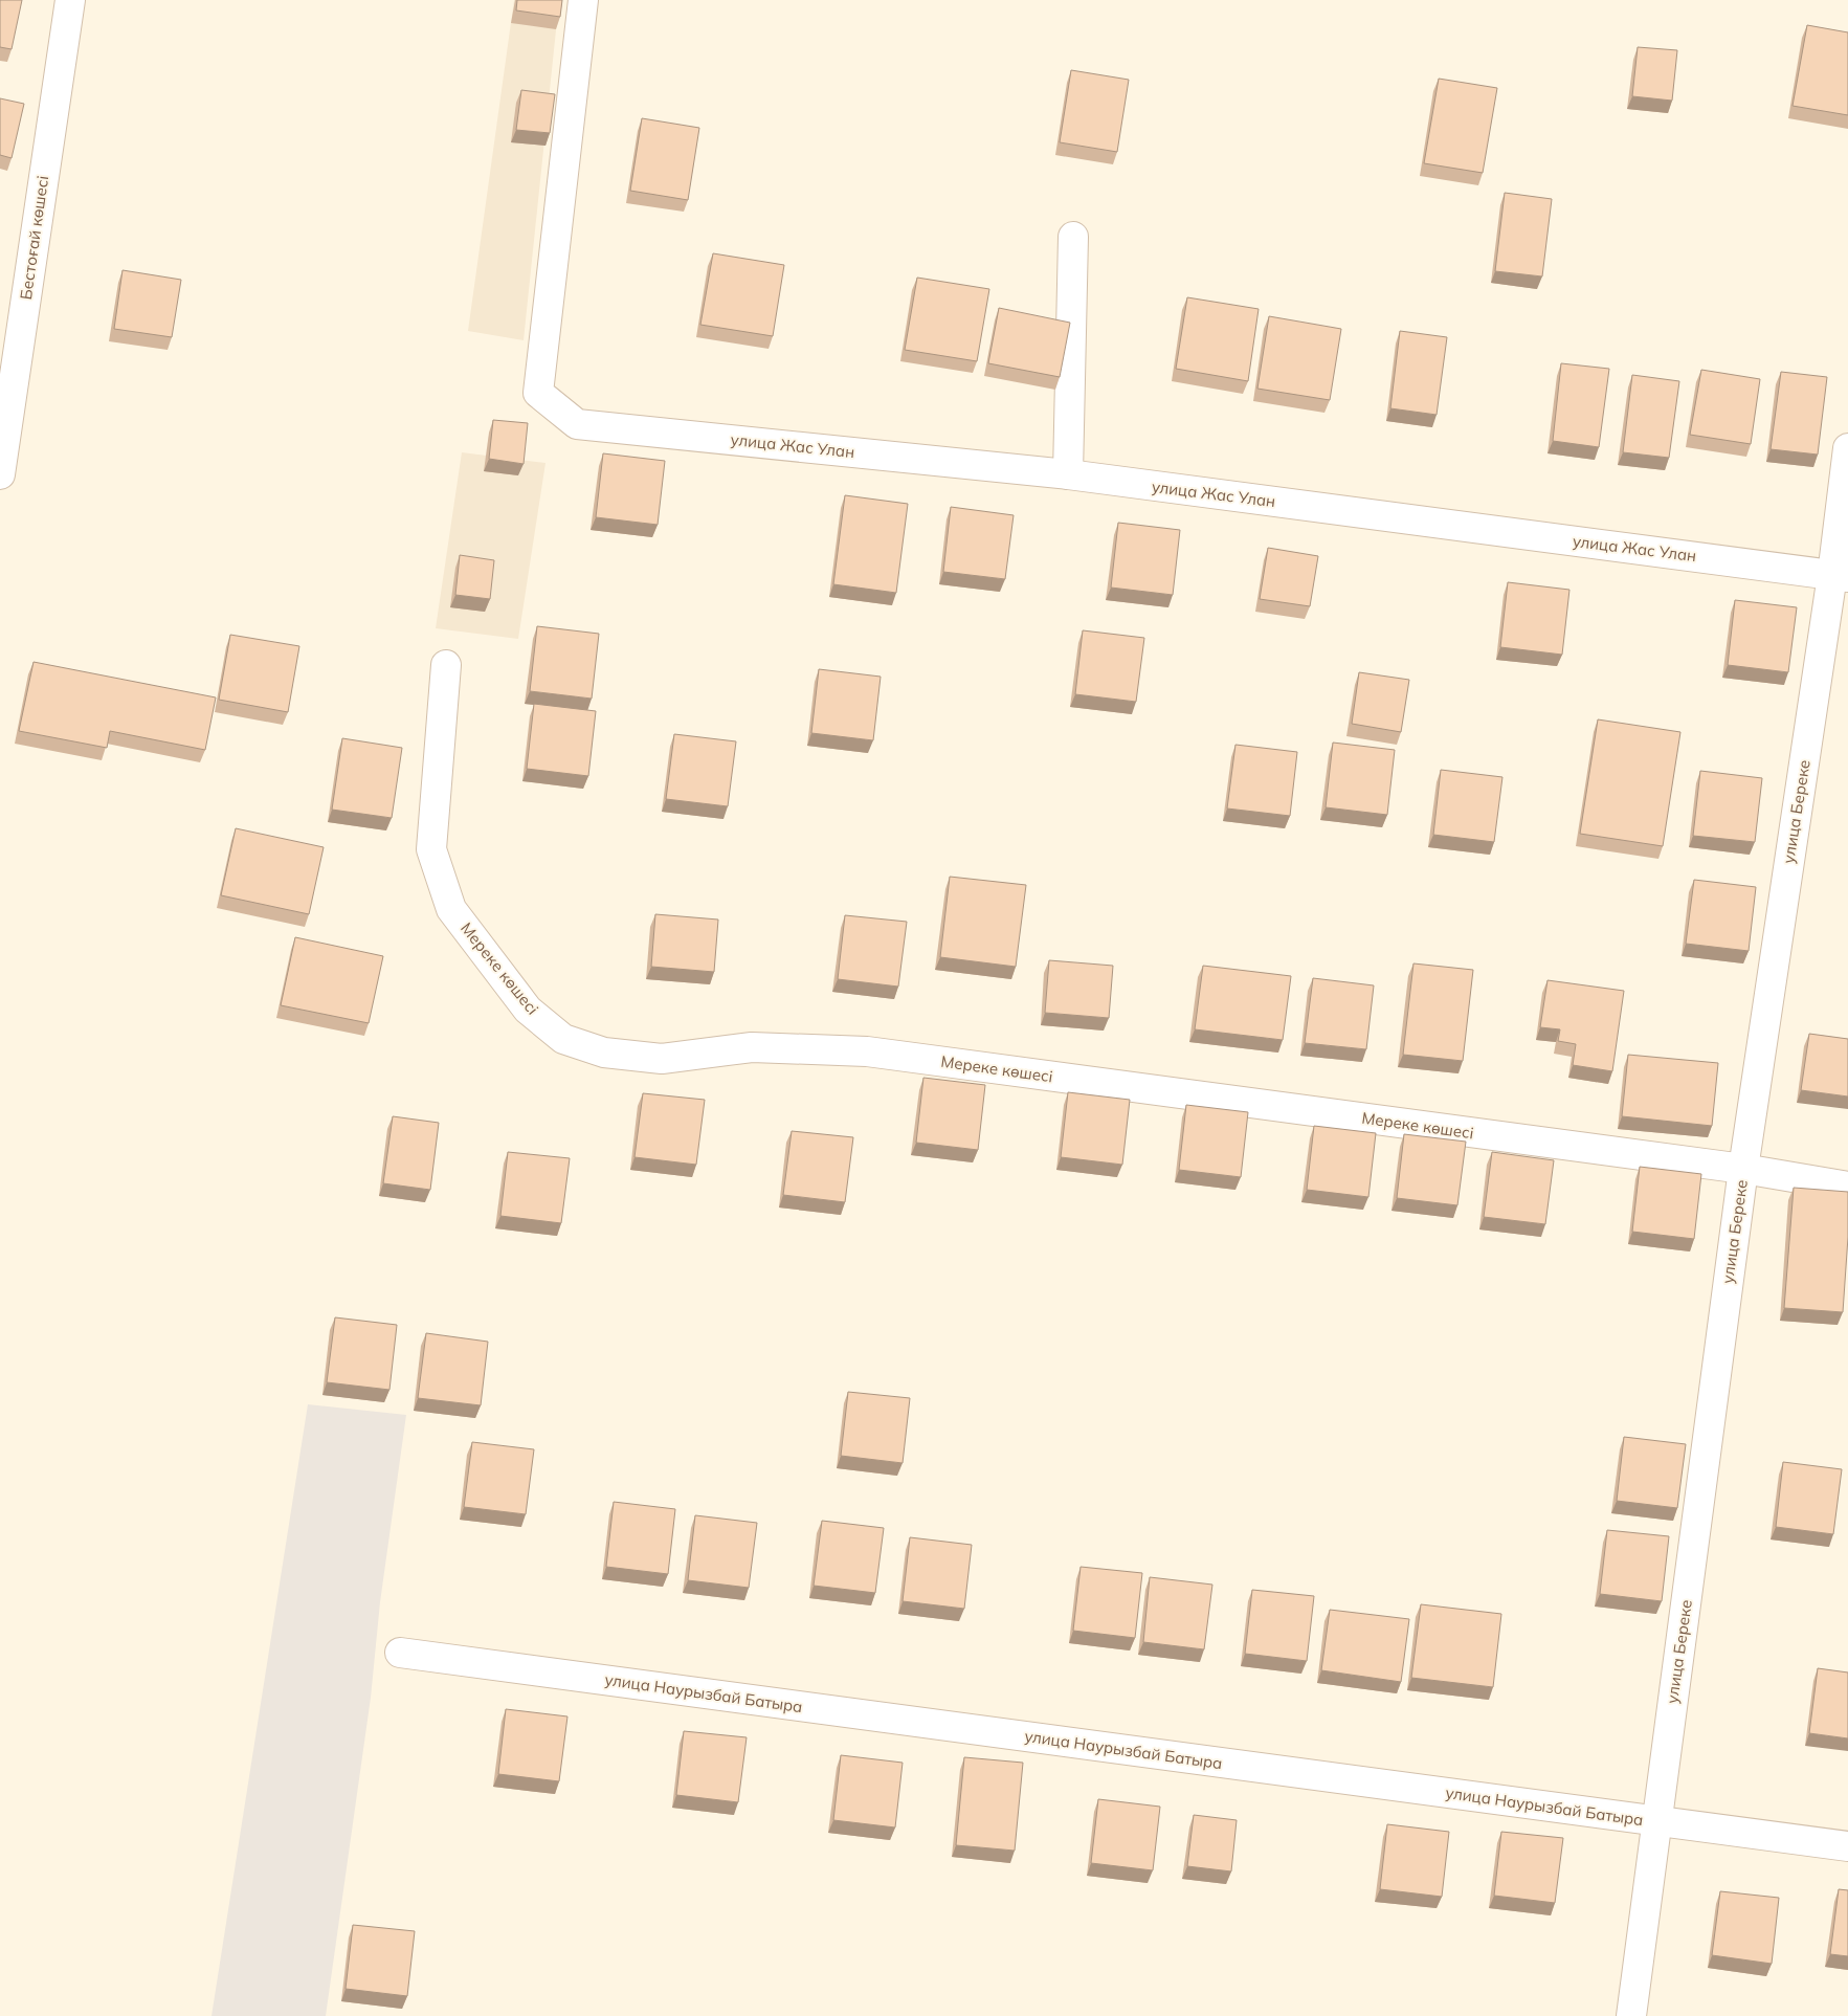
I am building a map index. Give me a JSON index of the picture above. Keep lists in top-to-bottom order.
{
  "streets": {
    "street": [
      "Бестоғай көшесі",
      "улица Жас Улан",
      "улица Береке",
      "Мереке көшесі",
      "улица Наурызбай Батыра"
    ]
  },
  "crossings": [
    ["улица Жас Улан", "улица Береке"],
    ["улица Береке", "Мереке көшесі"],
    ["улица Береке", "улица Наурызбай Батыра"]
  ]
}
